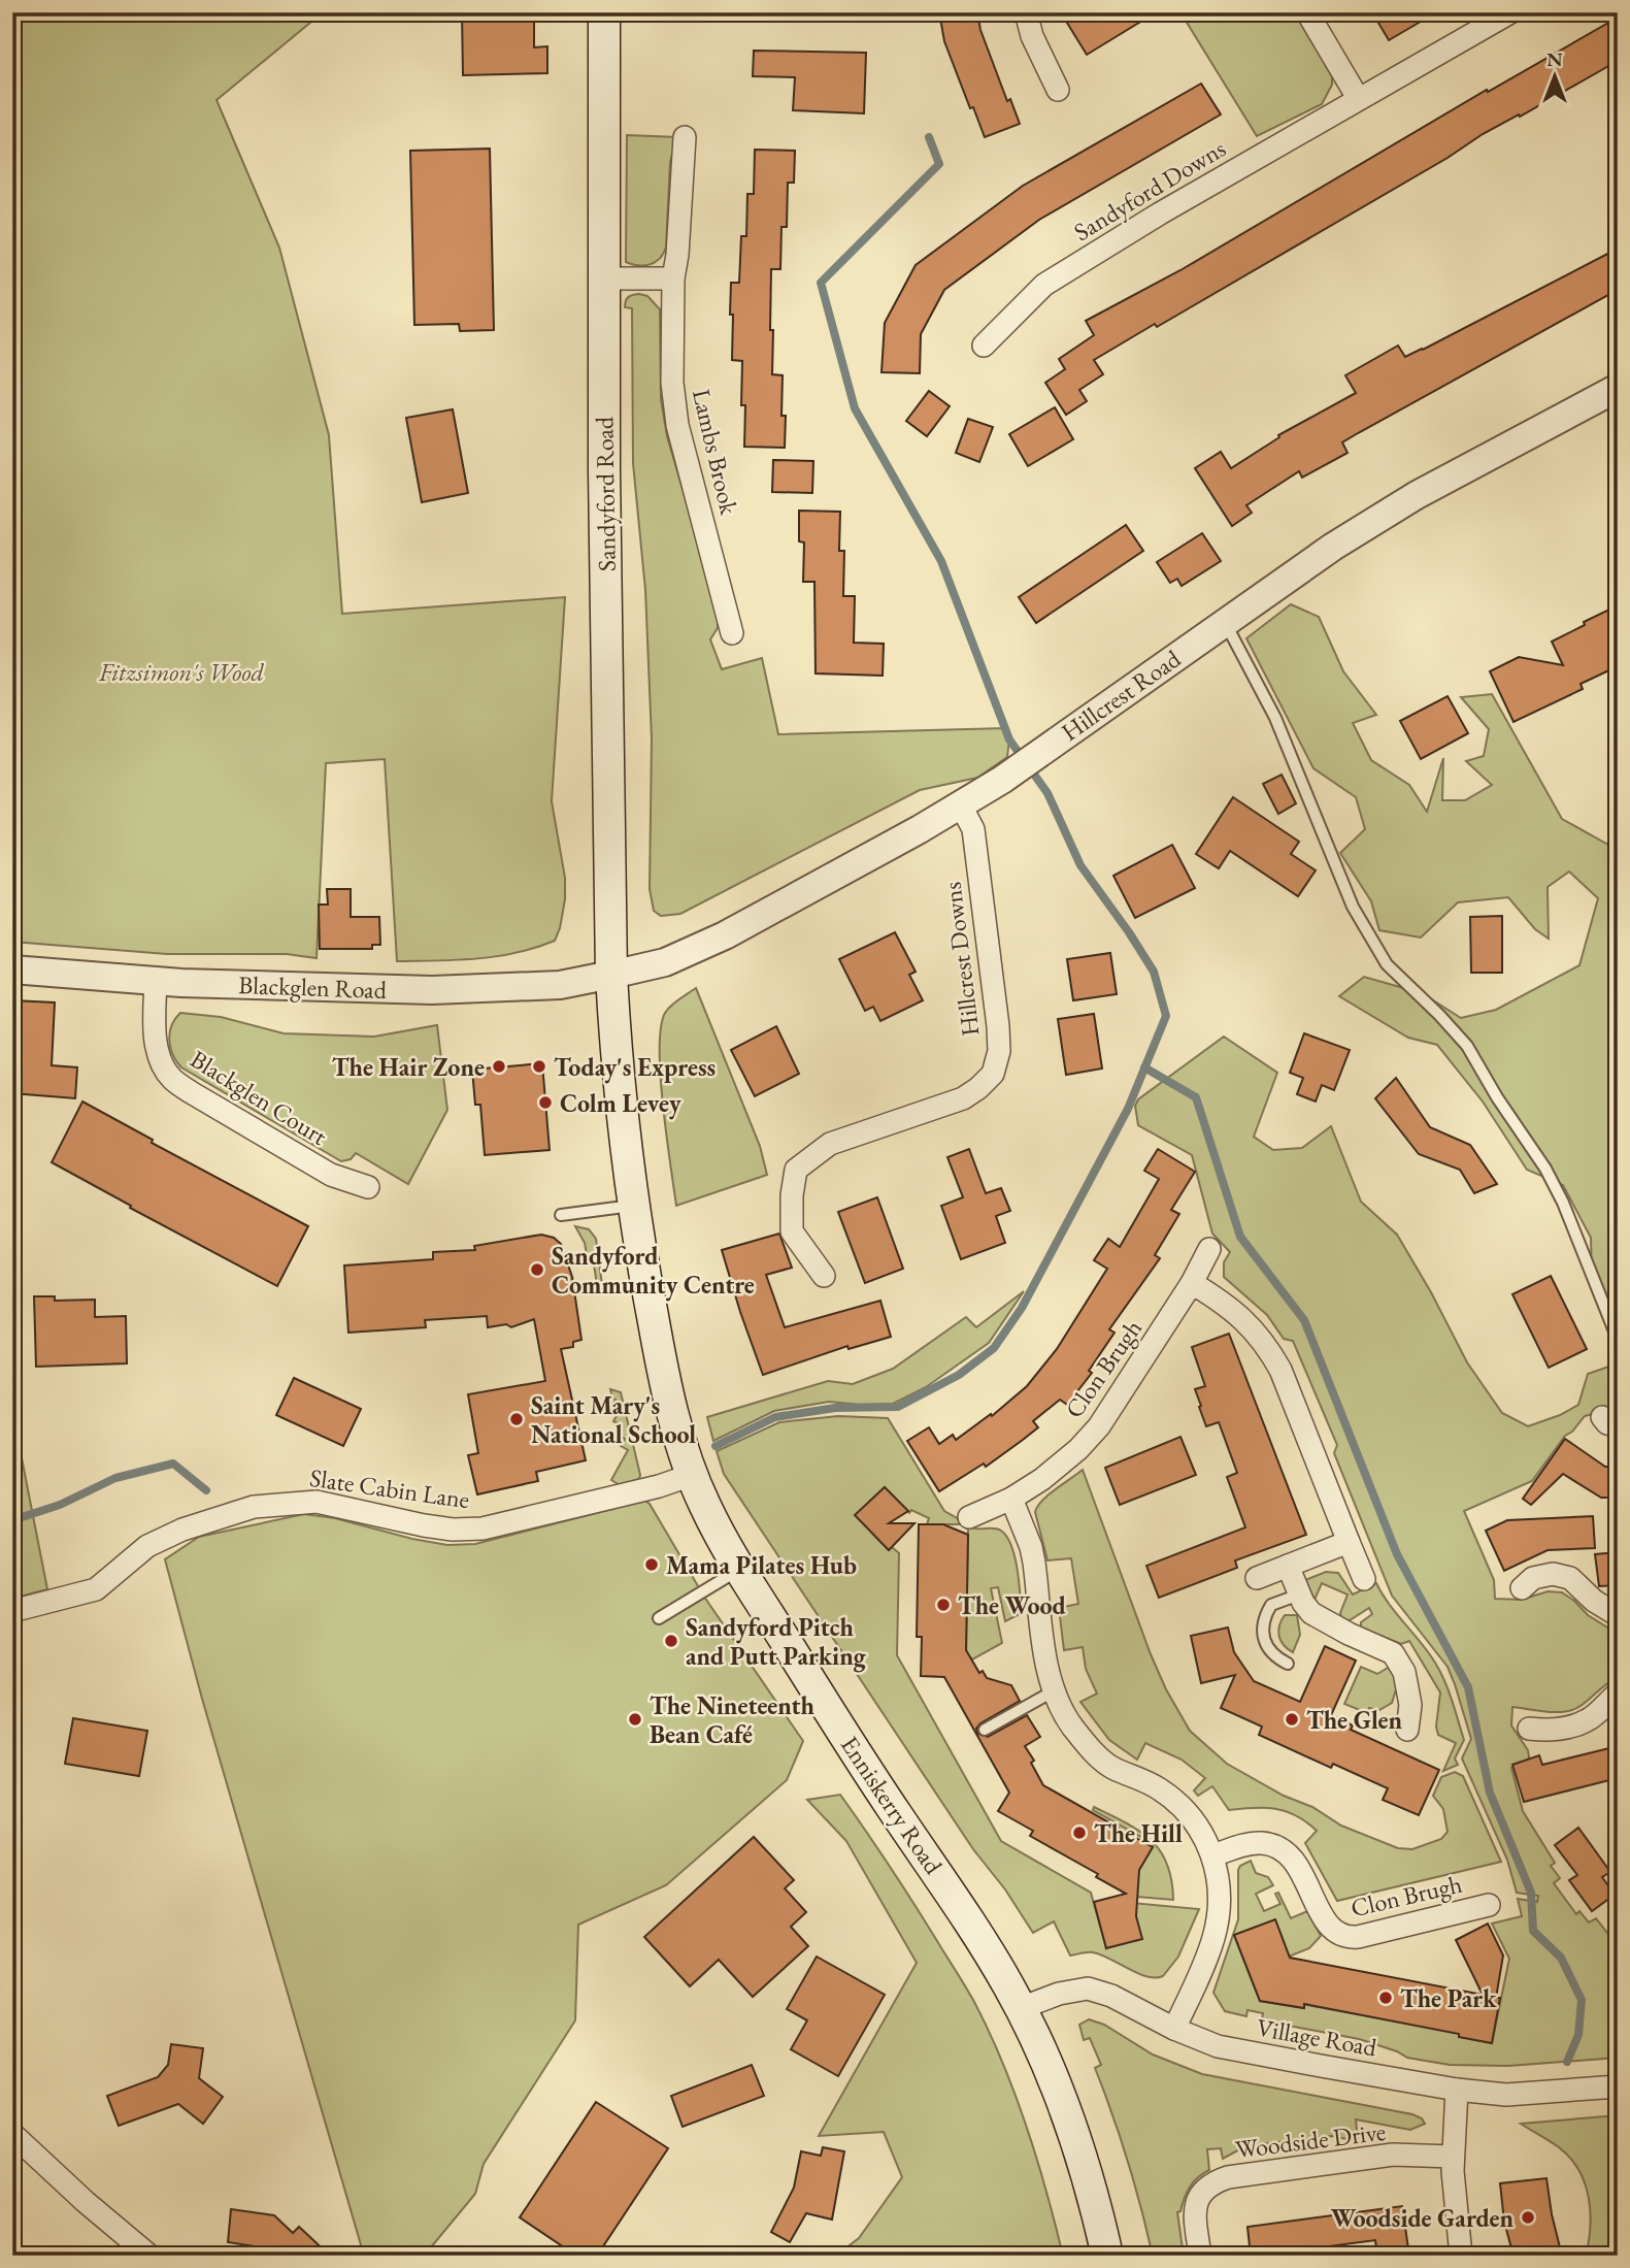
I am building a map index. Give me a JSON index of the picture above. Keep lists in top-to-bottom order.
{
  "streets": {
    "main road": ["Sandyford Road", "Enniskerry Road"],
    "street": [
      "Sandyford Downs",
      "Lambs Brook",
      "Hillcrest Road",
      "Hillcrest Downs",
      "Blackglen Road",
      "Blackglen Court",
      "Clon Brugh",
      "Slate Cabin Lane",
      "Village Road",
      "Woodside Drive"
    ]
  },
  "crossings": [
    ["Sandyford Road", "Hillcrest Road"],
    ["Sandyford Road", "Blackglen Road"],
    ["Sandyford Road", "Enniskerry Road"],
    ["Hillcrest Road", "Hillcrest Downs"],
    ["Hillcrest Road", "Blackglen Road"],
    ["Hillcrest Road", "Enniskerry Road"],
    ["Blackglen Road", "Blackglen Court"],
    ["Blackglen Road", "Enniskerry Road"],
    ["Slate Cabin Lane", "Enniskerry Road"],
    ["Enniskerry Road", "Village Road"]
  ],
  "parks": ["Fitzsimon's Wood"],
  "places": [
    "The Hair Zone",
    "Today's Express",
    "Colm Levey",
    "Sandyford Community Centre",
    "Saint Mary's National School",
    "Mama Pilates Hub",
    "The Wood",
    "Sandyford Pitch and Putt Parking",
    "The Nineteenth Bean Café",
    "The Glen",
    "The Hill",
    "The Park",
    "Woodside Garden"
  ],
  "north": "top"
}
